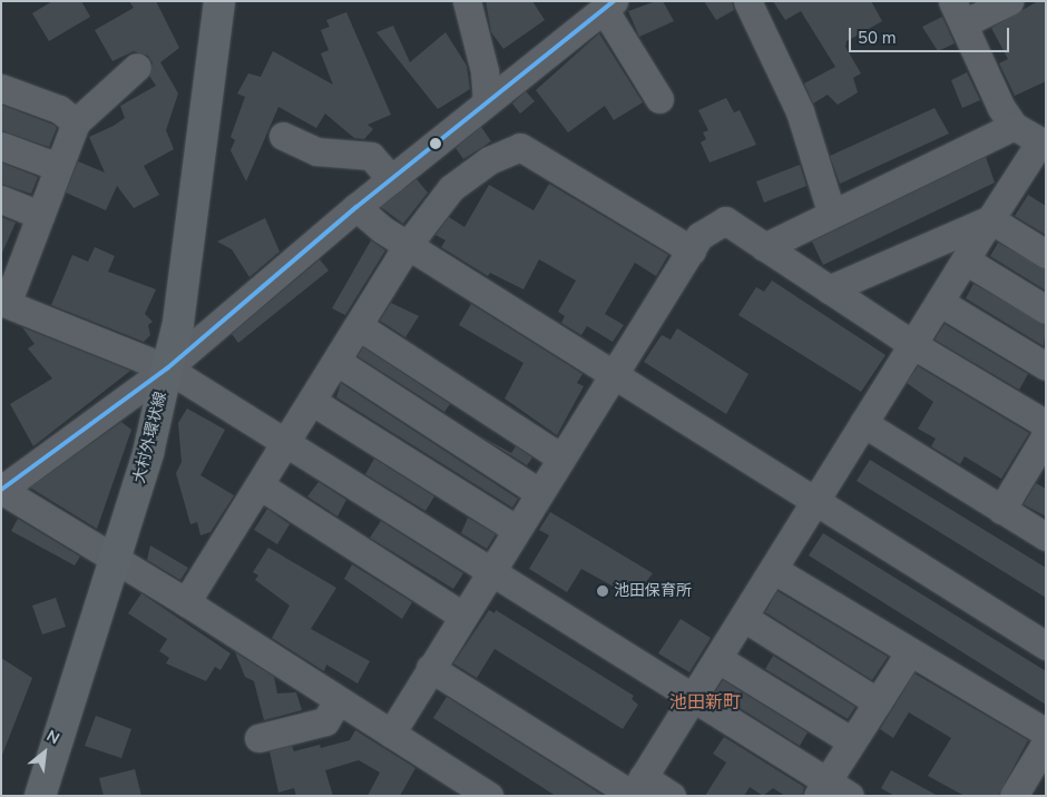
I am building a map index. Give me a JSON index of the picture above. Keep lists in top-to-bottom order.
{
  "streets": {
    "main road": ["大村外環状線"]
  },
  "districts": ["池田新町"],
  "places": ["池田保育所"],
  "scale_bar": "50 m",
  "north": "top right"
}
